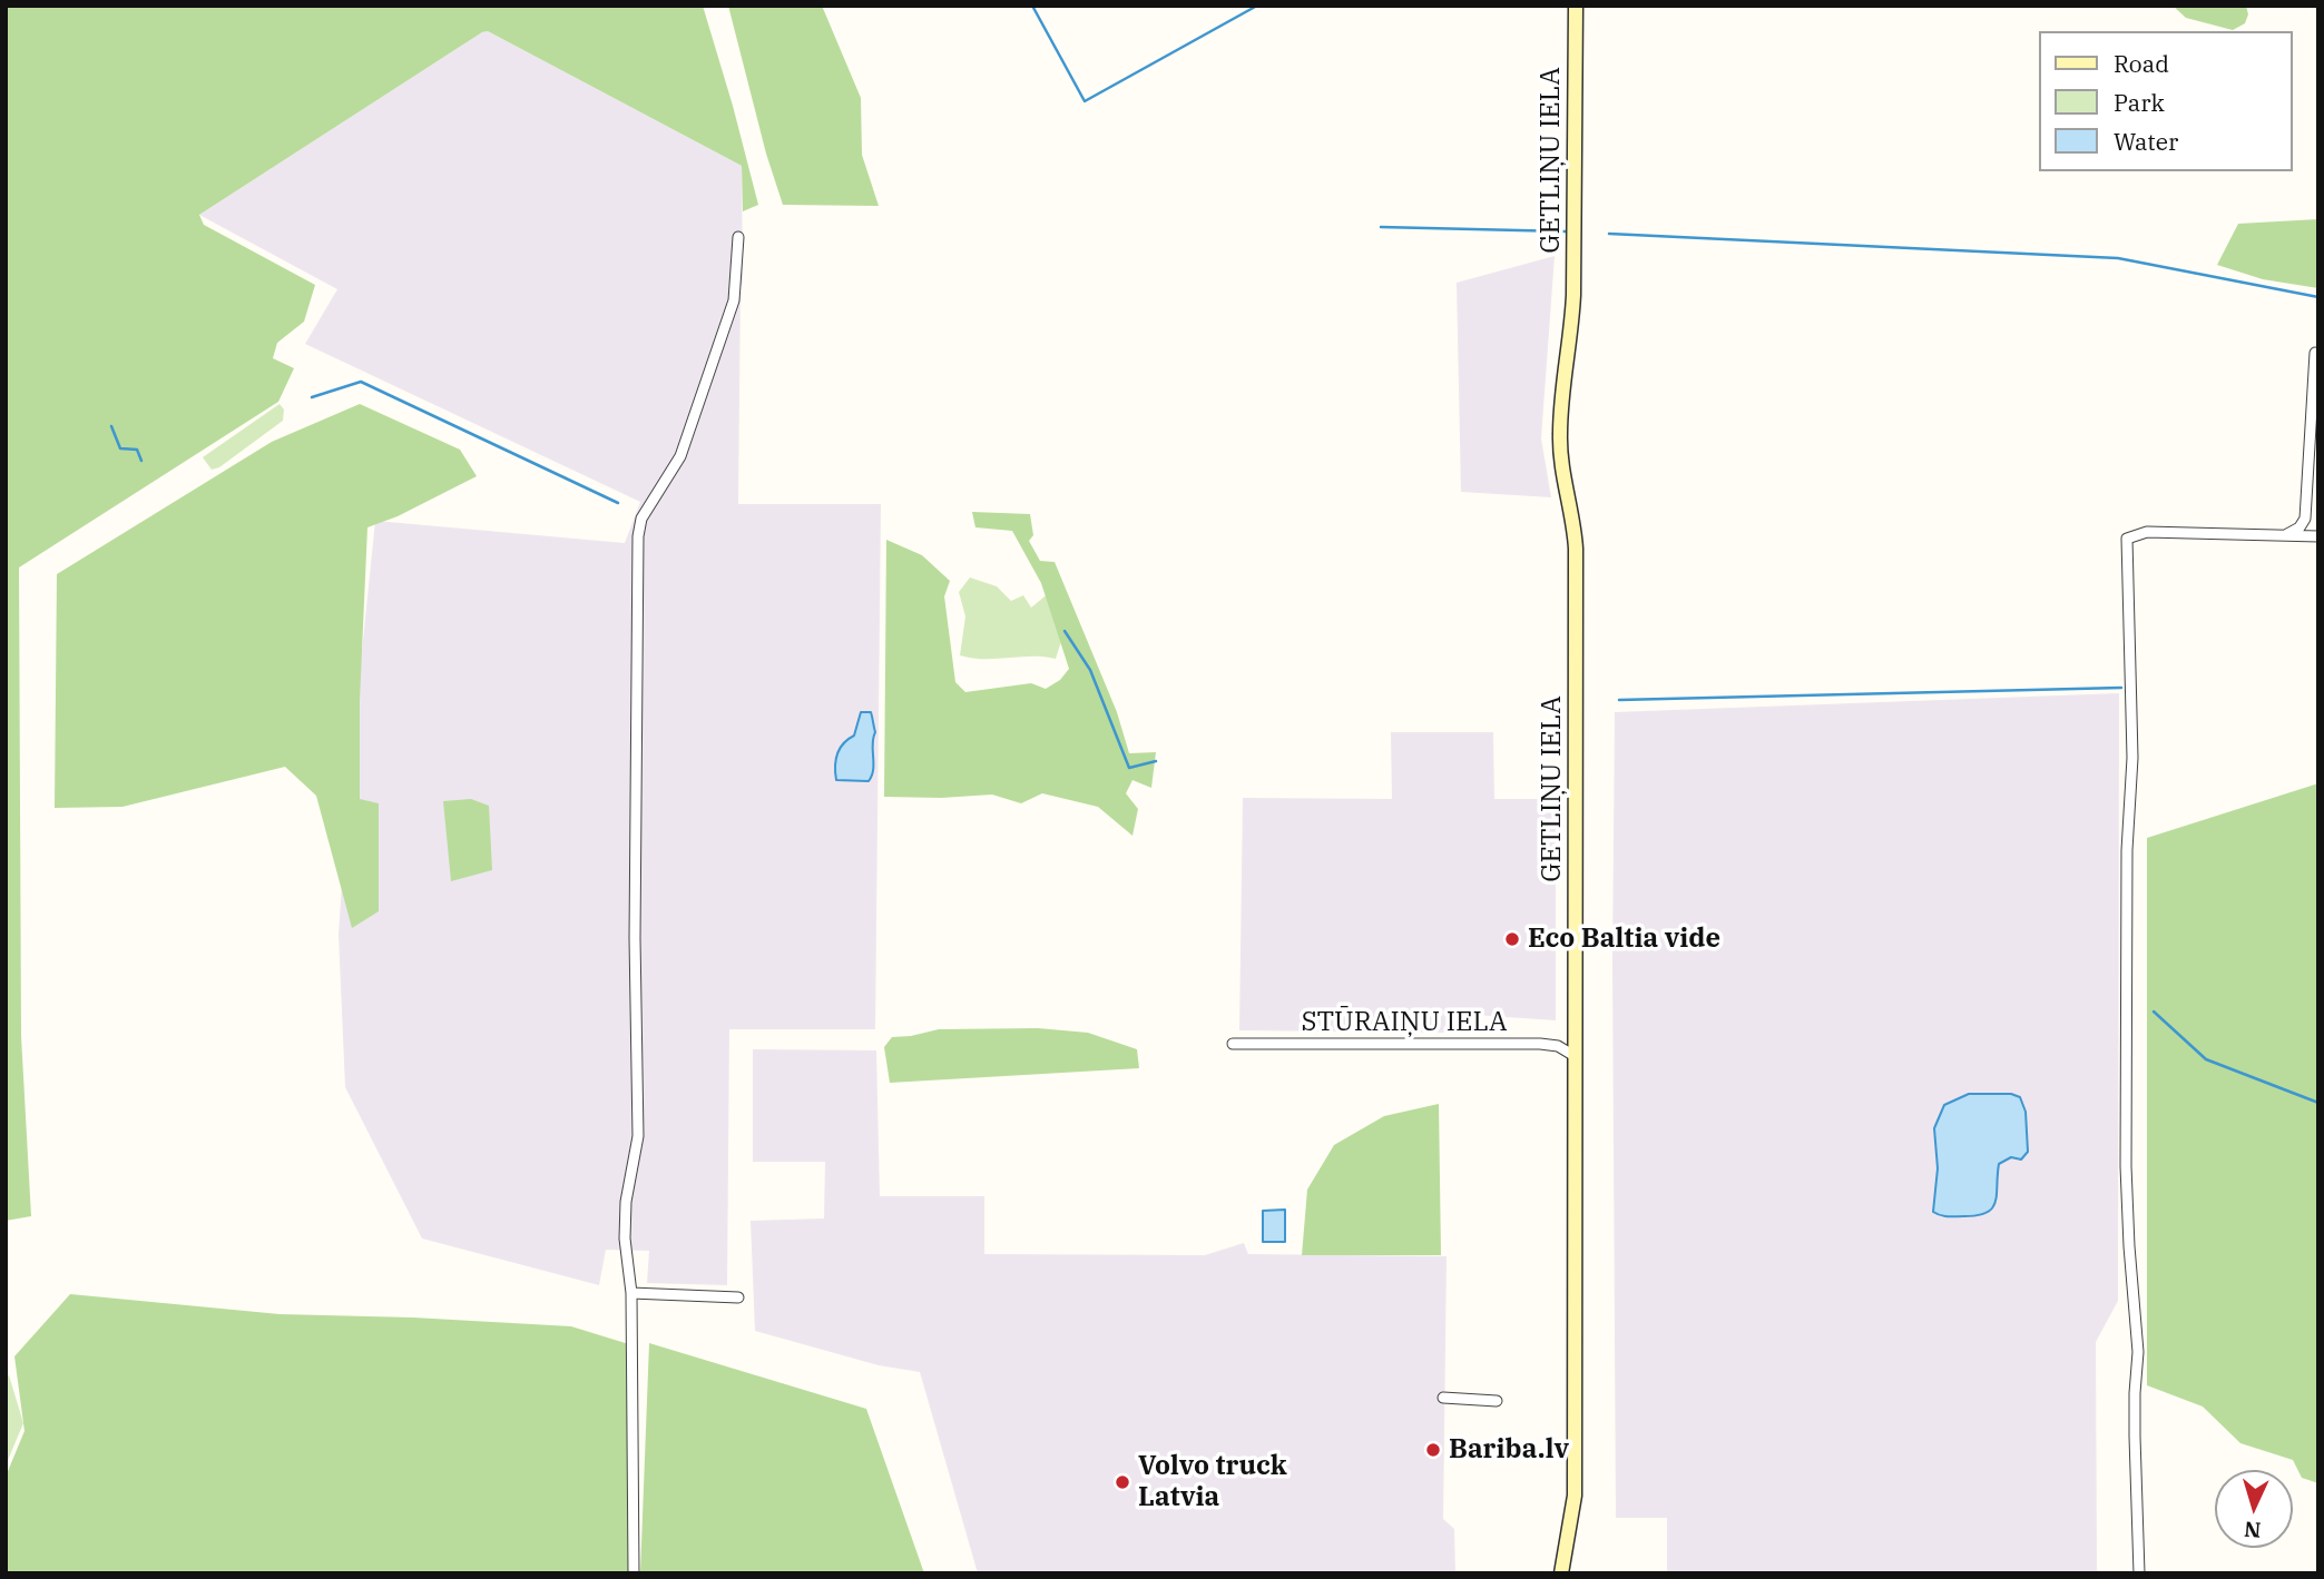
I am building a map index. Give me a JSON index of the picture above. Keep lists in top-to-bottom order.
{
  "streets": {
    "street": ["GETLIŅU IELA", "STŪRAIŅU IELA"]
  },
  "crossings": [
    ["GETLIŅU IELA", "STŪRAIŅU IELA"]
  ],
  "places": ["Eco Baltia vide", "Bariba.lv", "Volvo truck Latvia"],
  "legend": ["Road", "Park", "Water"],
  "north": "bottom"
}
